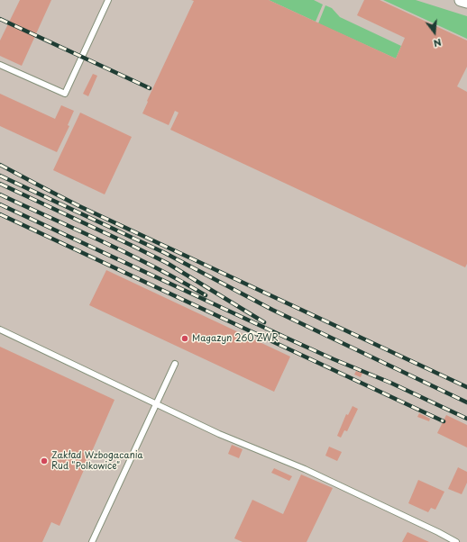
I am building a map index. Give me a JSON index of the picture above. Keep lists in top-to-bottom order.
{
  "places": ["Magazyn 260 ZWR", "Zakład Wzbogacania Rud \"Polkowice\""],
  "north": "bottom"
}
